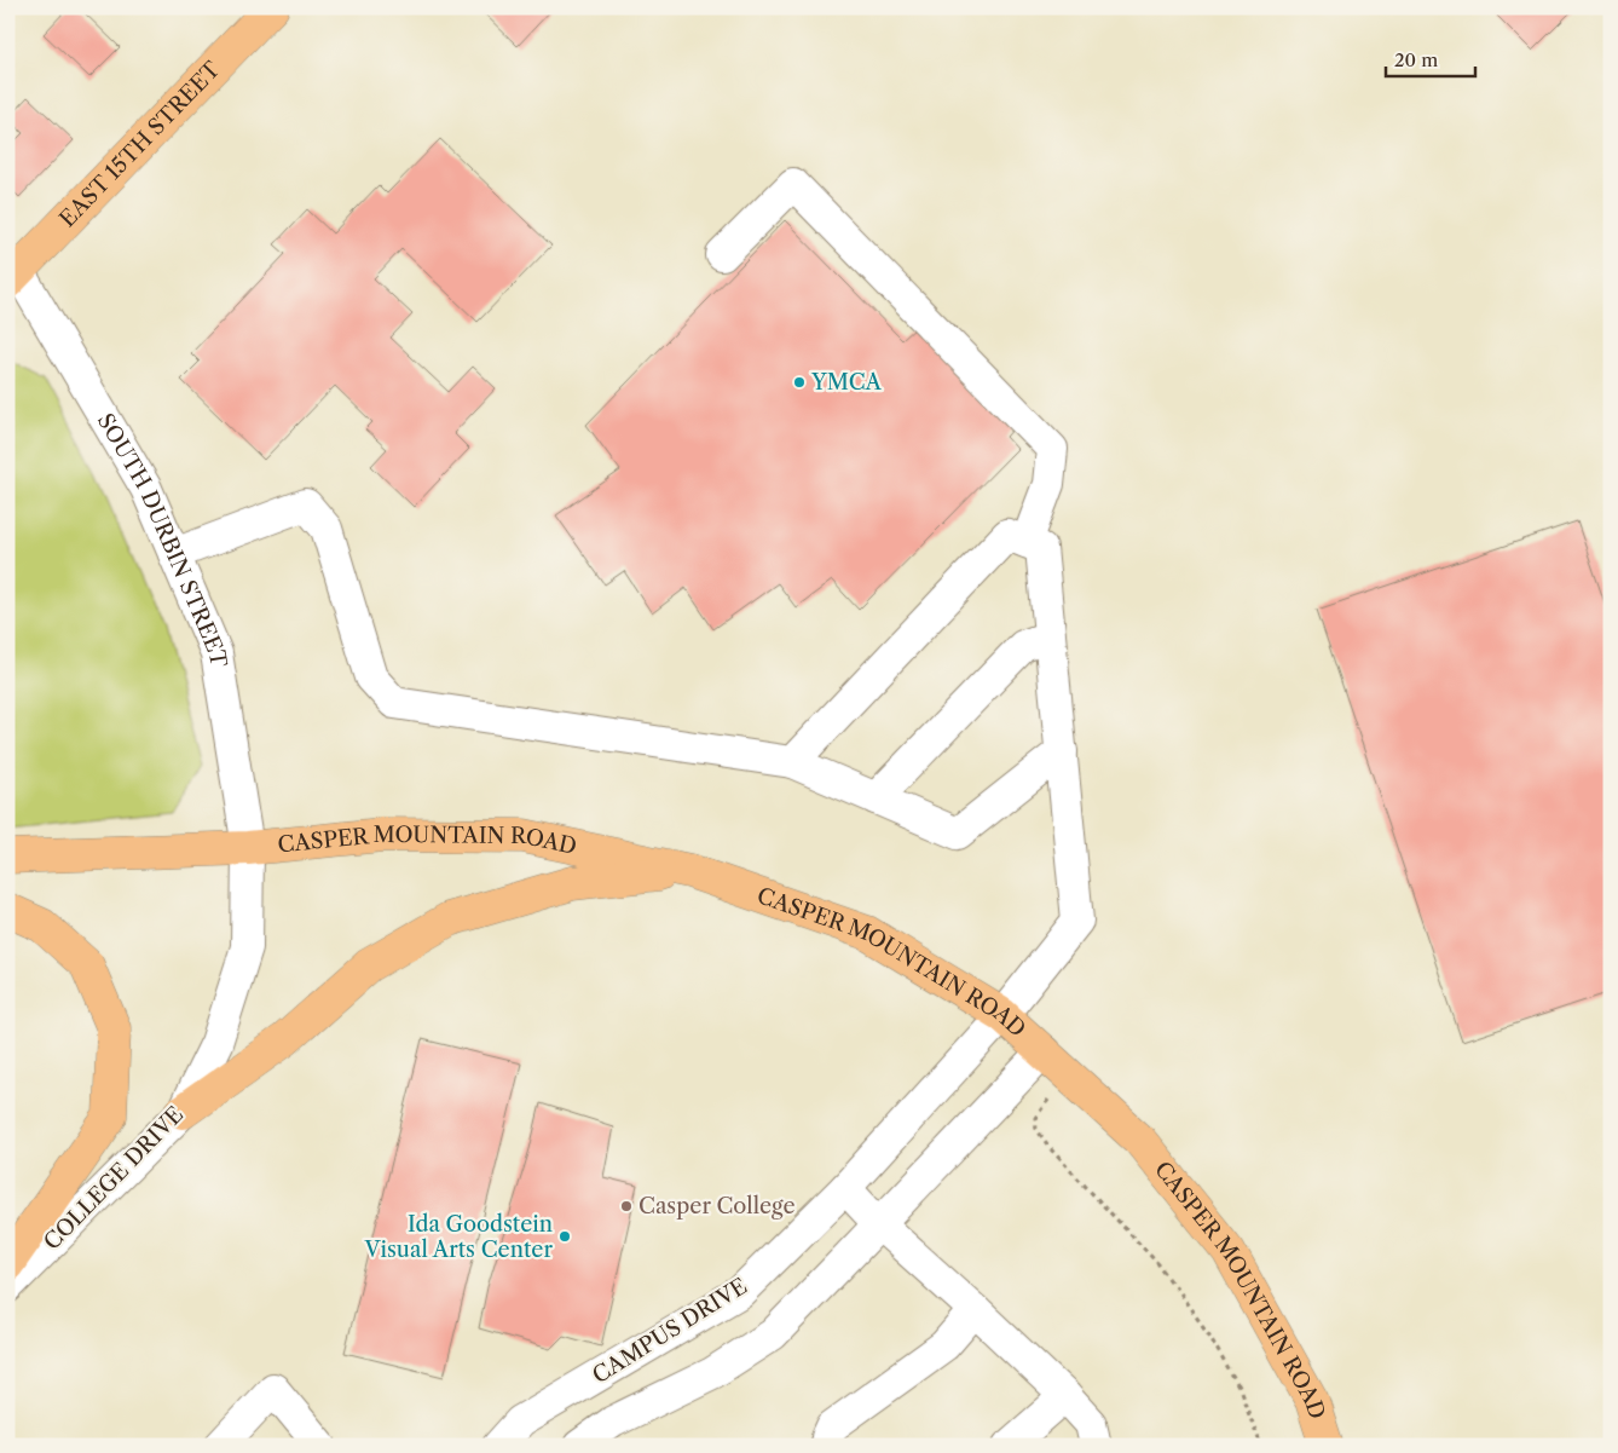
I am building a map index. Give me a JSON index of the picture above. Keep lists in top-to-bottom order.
{
  "streets": {
    "main road": ["EAST 15TH STREET", "CASPER MOUNTAIN ROAD"],
    "street": ["SOUTH DURBIN STREET", "COLLEGE DRIVE", "CAMPUS DRIVE"]
  },
  "crossings": [
    ["EAST 15TH STREET", "SOUTH DURBIN STREET"],
    ["SOUTH DURBIN STREET", "CASPER MOUNTAIN ROAD"],
    ["SOUTH DURBIN STREET", "COLLEGE DRIVE"],
    ["CASPER MOUNTAIN ROAD", "COLLEGE DRIVE"],
    ["CASPER MOUNTAIN ROAD", "CAMPUS DRIVE"]
  ],
  "places": ["YMCA", "Casper College", "Ida Goodstein Visual Arts Center"],
  "scale_bar": "20 m"
}
